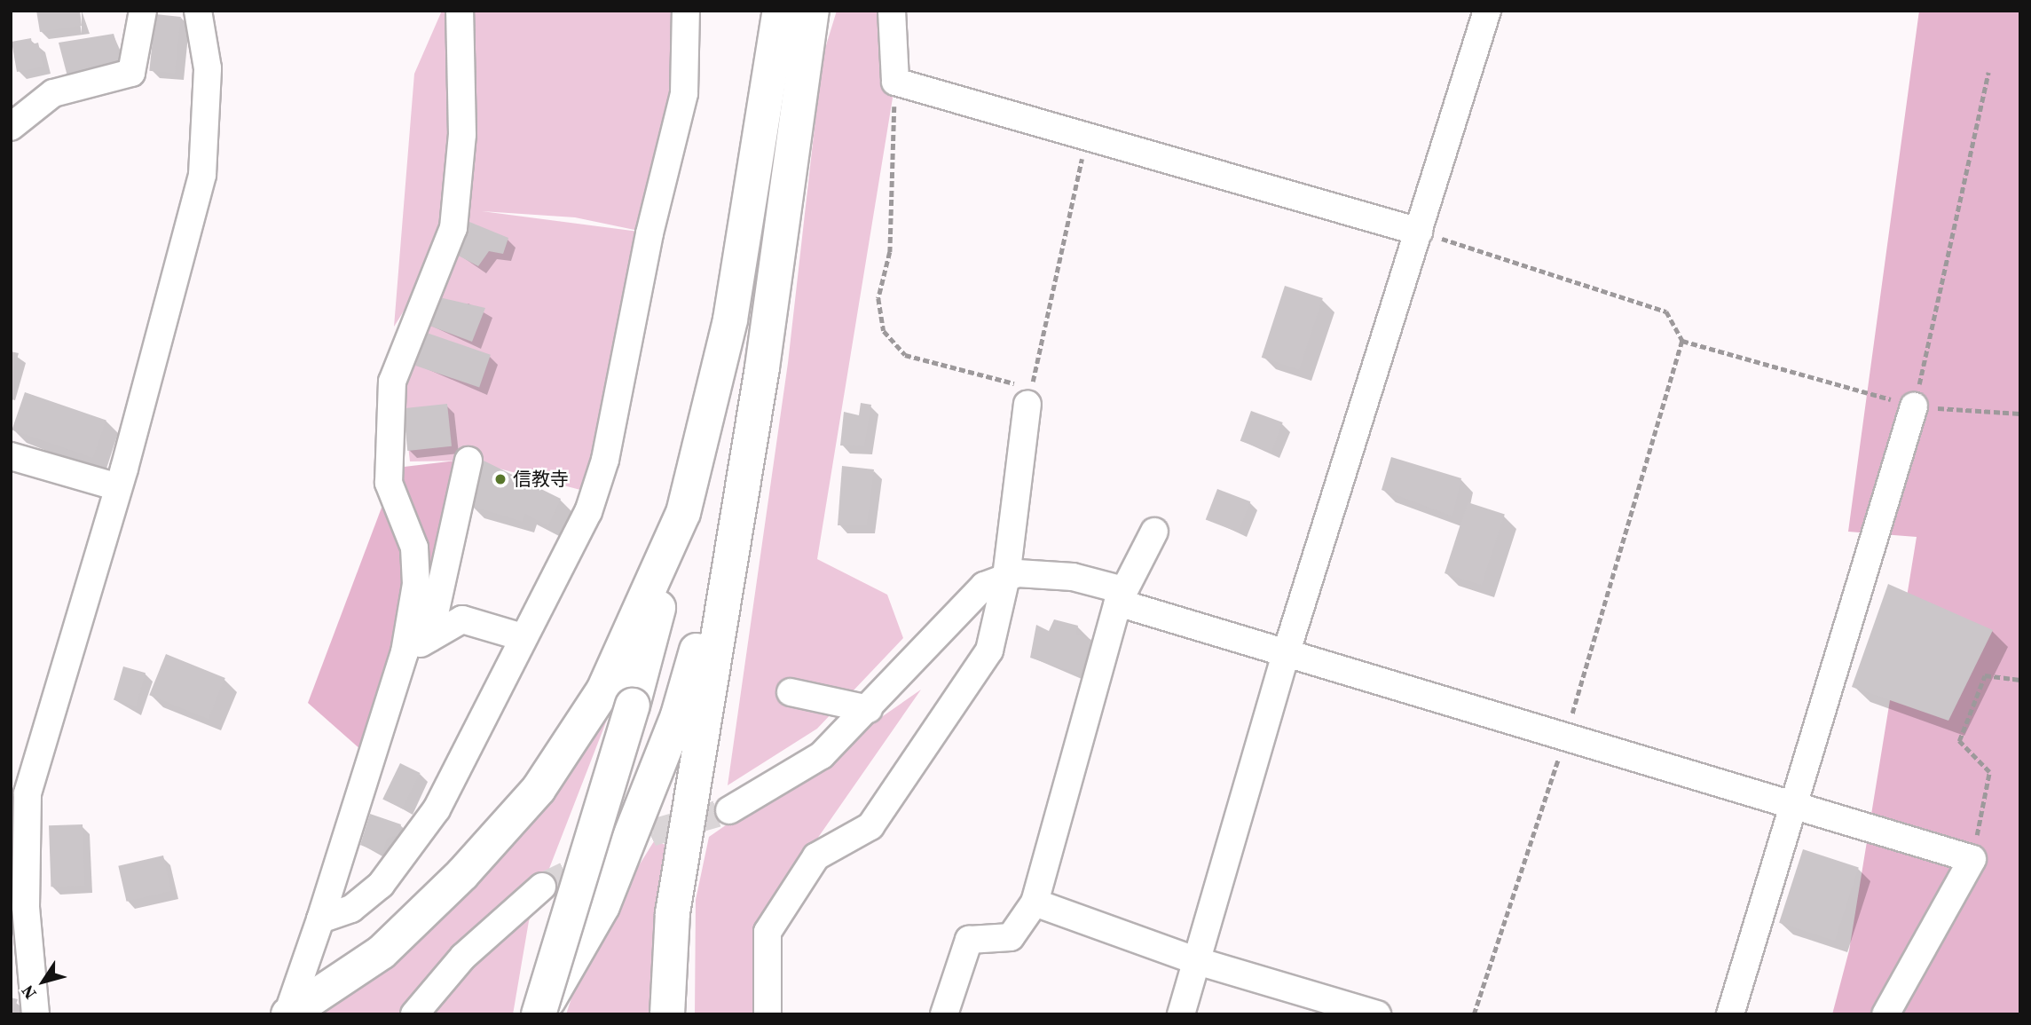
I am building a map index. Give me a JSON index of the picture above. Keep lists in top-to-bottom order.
{
  "places": ["信教寺"],
  "north": "bottom left"
}
